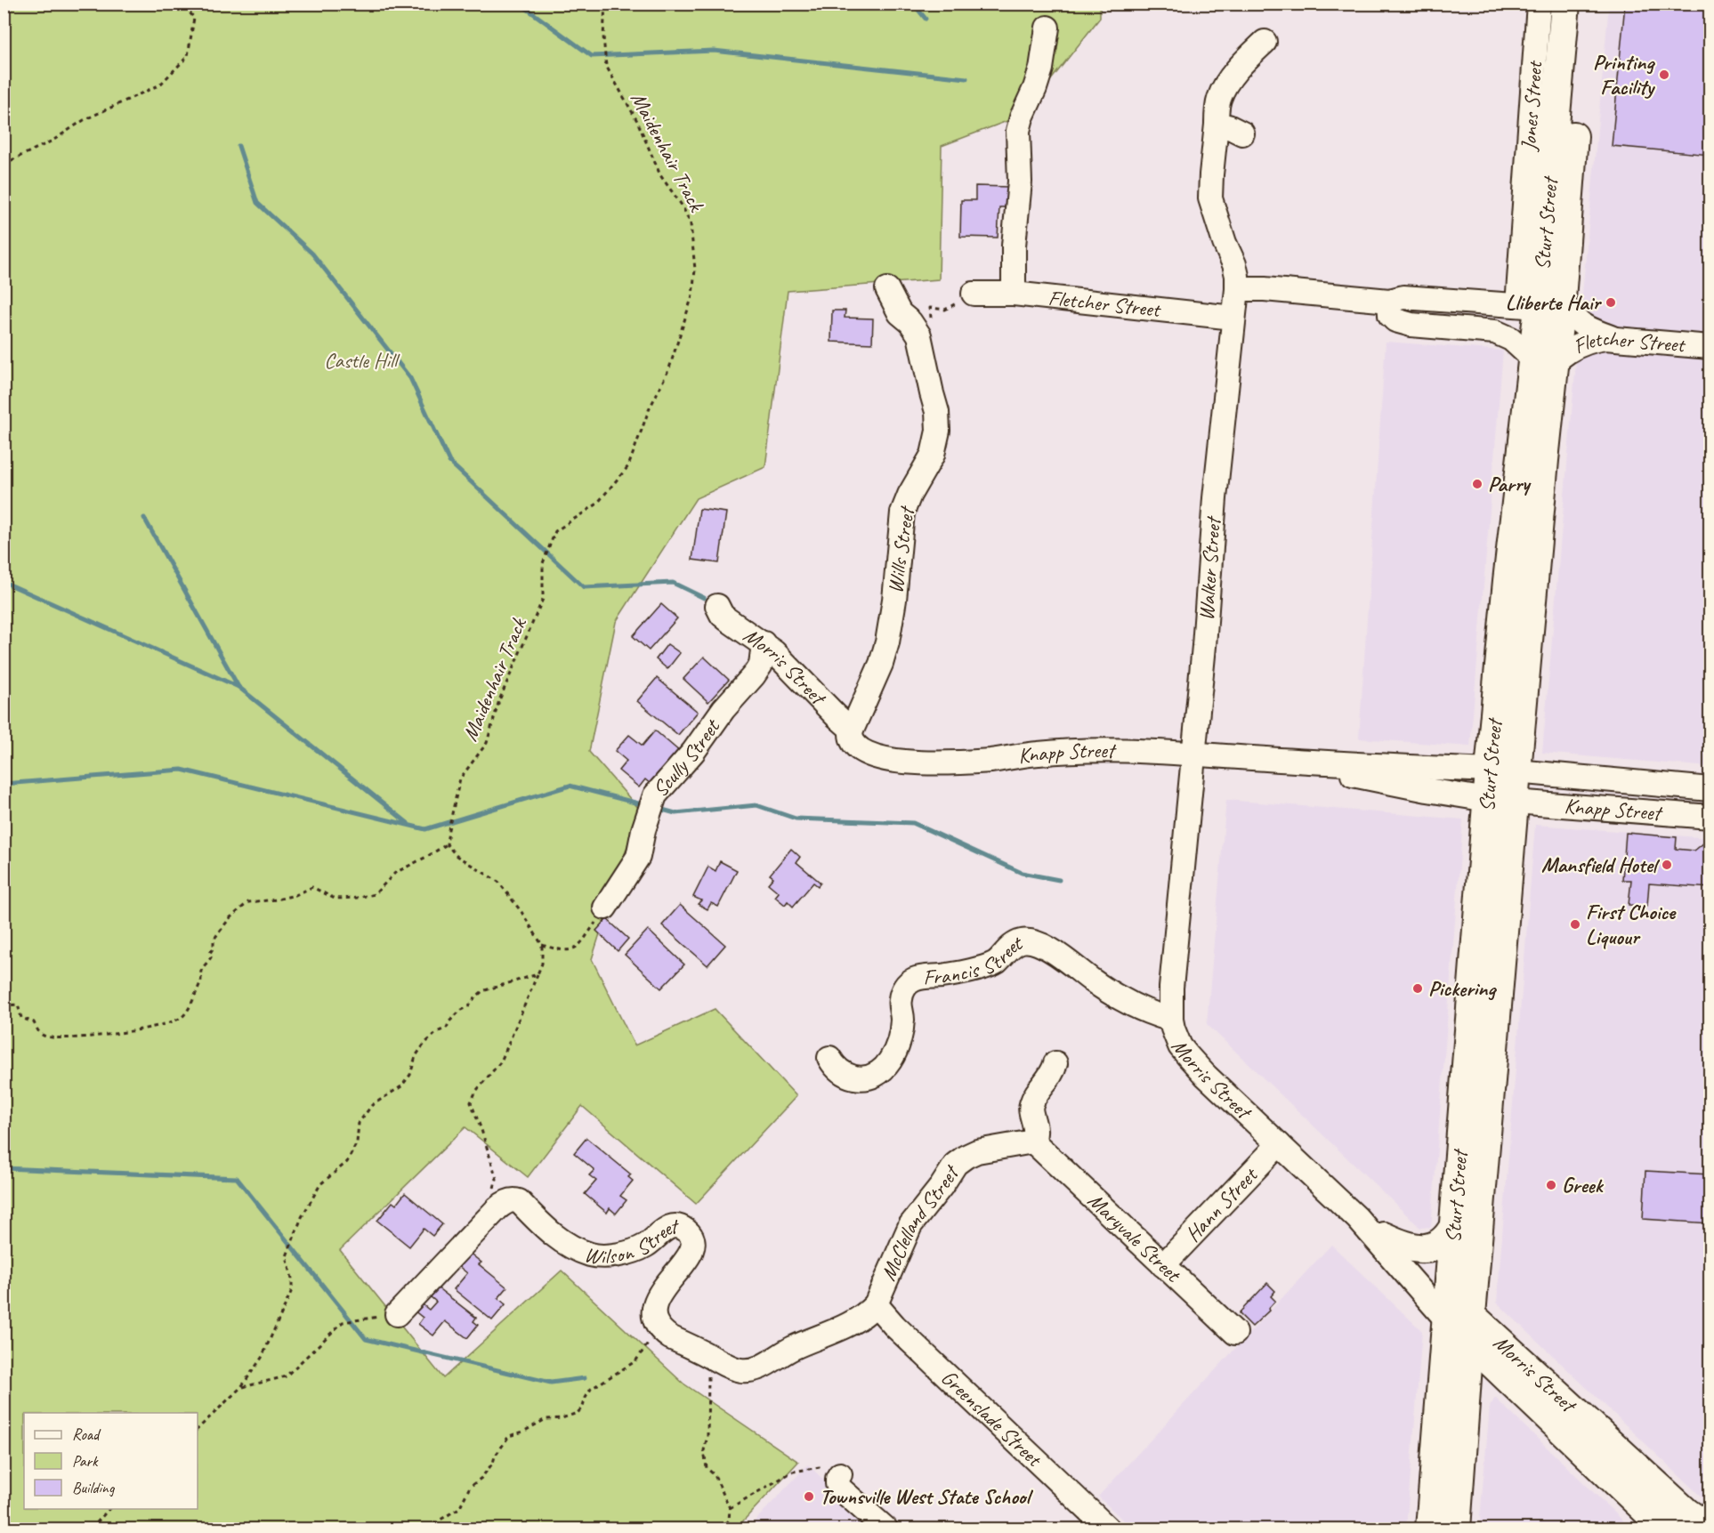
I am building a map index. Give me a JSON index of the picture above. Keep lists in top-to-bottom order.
{
  "streets": {
    "main road": ["Sturt Street", "Morris Street"],
    "street": [
      "Jones Street",
      "Fletcher Street",
      "Wills Street",
      "Walker Street",
      "Knapp Street",
      "Scully Street",
      "Francis Street",
      "Hann Street",
      "McClelland Street",
      "Maryvale Street",
      "Wilson Street",
      "Greenslade Street"
    ],
    "path": ["Maidenhair Track"]
  },
  "crossings": [
    ["Jones Street", "Sturt Street"],
    ["Sturt Street", "Fletcher Street"],
    ["Sturt Street", "Morris Street"],
    ["Sturt Street", "Knapp Street"],
    ["Fletcher Street", "Walker Street"],
    ["Wills Street", "Morris Street"],
    ["Wills Street", "Knapp Street"],
    ["Walker Street", "Morris Street"],
    ["Walker Street", "Knapp Street"],
    ["Walker Street", "Francis Street"],
    ["Morris Street", "Knapp Street"],
    ["Morris Street", "Scully Street"],
    ["Morris Street", "Francis Street"],
    ["Morris Street", "Hann Street"],
    ["Hann Street", "Maryvale Street"],
    ["McClelland Street", "Maryvale Street"],
    ["McClelland Street", "Greenslade Street"]
  ],
  "parks": ["Castle Hill"],
  "places": [
    "Printing Facility",
    "Lliberte Hair",
    "Parry",
    "Mansfield Hotel",
    "First Choice Liquour",
    "Pickering",
    "Greek",
    "Townsville West State School"
  ],
  "legend": ["Road", "Park", "Building"]
}
